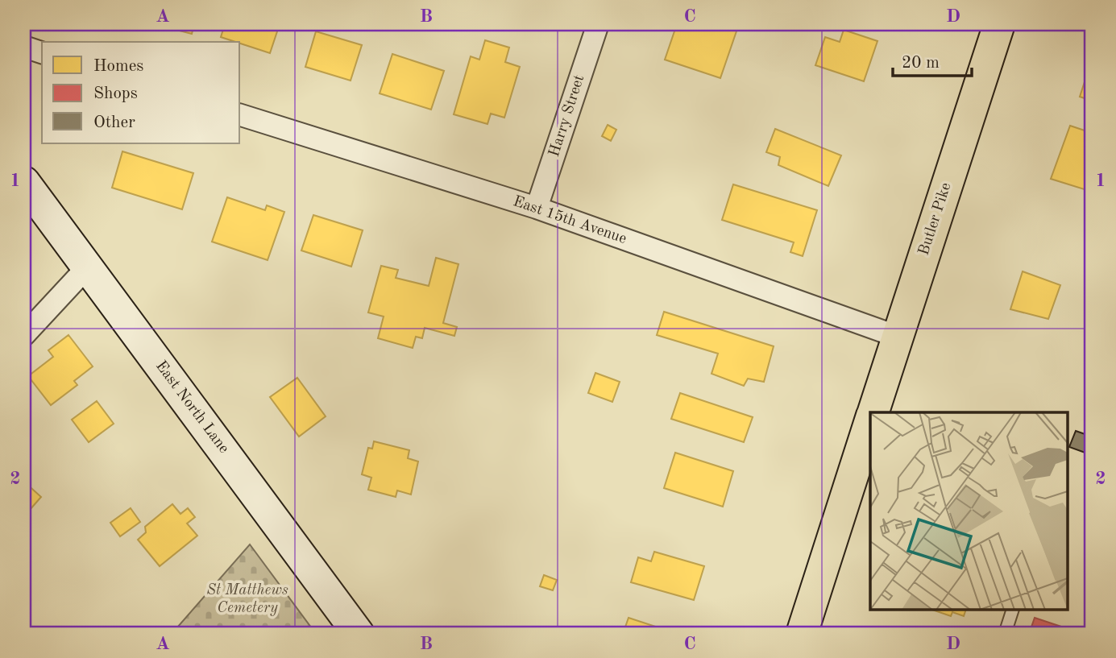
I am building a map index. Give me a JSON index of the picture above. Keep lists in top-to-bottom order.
{
  "streets": {
    "main road": ["Butler Pike"],
    "street": ["Harry Street", "East 15th Avenue", "East North Lane"]
  },
  "crossings": [
    ["Harry Street", "East 15th Avenue"],
    ["Butler Pike", "East 15th Avenue"]
  ],
  "parks": ["St Matthews Cemetery"],
  "legend": ["Homes", "Shops", "Other"],
  "scale_bar": "20 m",
  "grid": {
    "columns": [
      "A",
      "B",
      "C",
      "D"
    ],
    "rows": ["1", "2"]
  }
}
